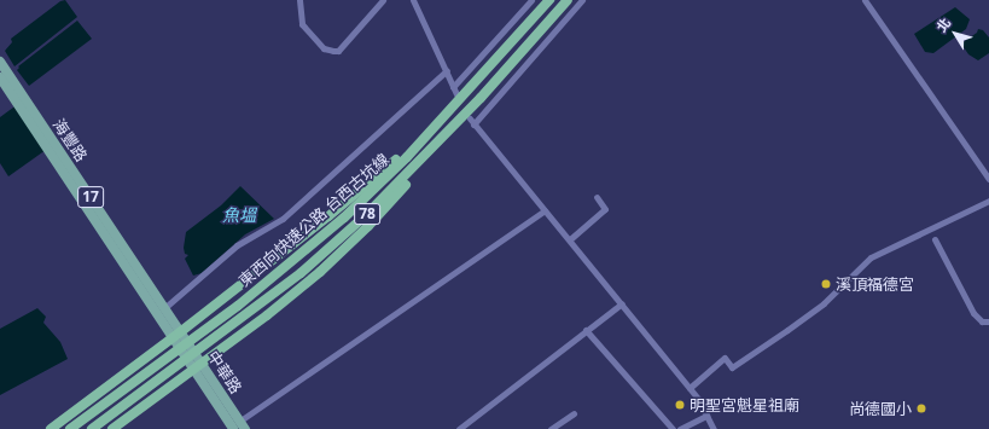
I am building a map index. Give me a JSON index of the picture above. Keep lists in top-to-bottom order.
{
  "streets": {
    "highway": ["78", "東西向快速公路 台西古坑線"],
    "main road": ["海豐路", "17", "中華路"]
  },
  "crossings": [
    ["海豐路", "中華路"]
  ],
  "water": ["魚塭"],
  "places": ["溪頂福德宮", "明聖宮魁星祖廟", "尚德國小"],
  "north": "top left"
}
